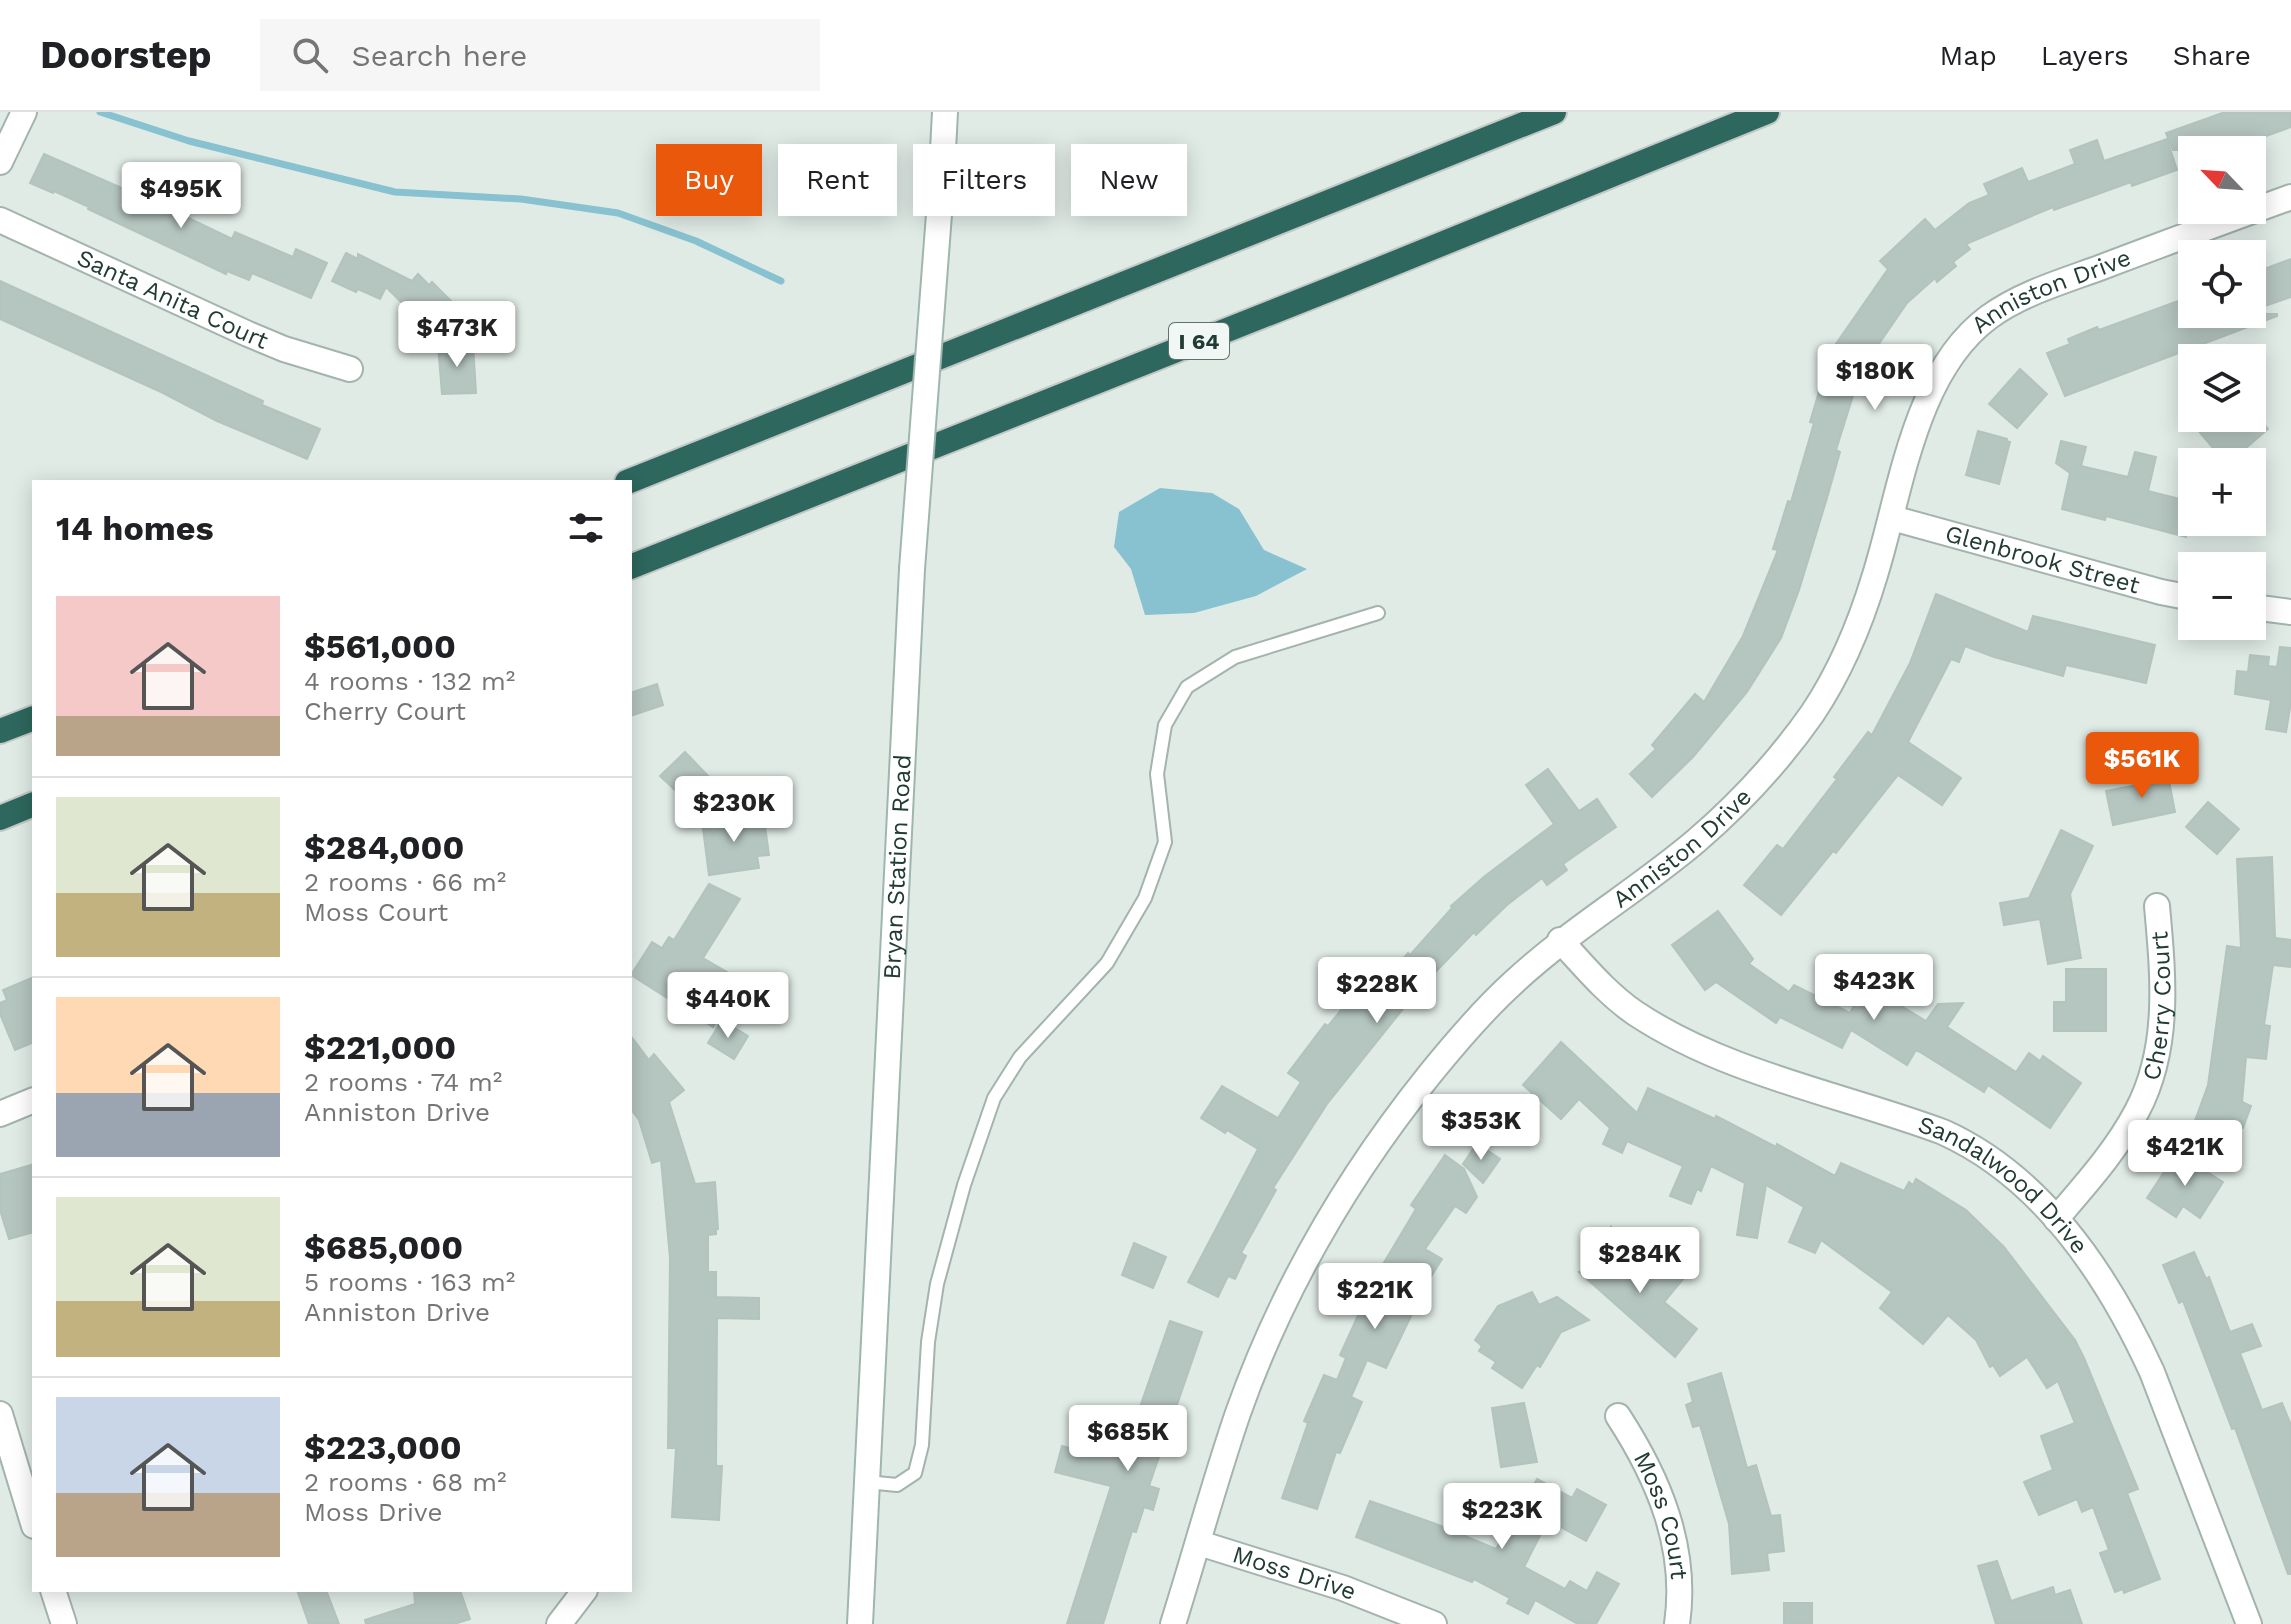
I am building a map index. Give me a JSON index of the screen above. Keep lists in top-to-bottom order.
{
  "streets": {
    "highway": ["I 64"],
    "street": [
      "Anniston Drive",
      "Santa Anita Court",
      "Glenbrook Street",
      "Bryan Station Road",
      "Cherry Court",
      "Sandalwood Drive",
      "Moss Court",
      "Moss Drive"
    ]
  },
  "crossings": [
    ["Anniston Drive", "Glenbrook Street"],
    ["Anniston Drive", "Sandalwood Drive"],
    ["Anniston Drive", "Moss Drive"],
    ["Cherry Court", "Sandalwood Drive"]
  ],
  "north": "top left",
  "page": {
    "header": "Doorstep",
    "search": "Search here",
    "nav": ["Map", "Layers", "Share"],
    "map_buttons": ["+", "−"],
    "chip": [
      "Buy",
      "Rent",
      "Filters",
      "New"
    ],
    "price": [
      "$495K",
      "$473K",
      "$180K",
      "$561K",
      "$230K",
      "$423K",
      "$228K",
      "$440K",
      "$353K",
      "$421K",
      "$284K",
      "$221K",
      "$685K",
      "$223K"
    ],
    "heading": "14 homes",
    "list": [
      {
        "name": "$561,000",
        "note": "4 rooms · 132 m² · Cherry Court"
      },
      {
        "name": "$284,000",
        "note": "2 rooms · 66 m² · Moss Court"
      },
      {
        "name": "$221,000",
        "note": "2 rooms · 74 m² · Anniston Drive"
      },
      {
        "name": "$685,000",
        "note": "5 rooms · 163 m² · Anniston Drive"
      },
      {
        "name": "$223,000",
        "note": "2 rooms · 68 m² · Moss Drive"
      }
    ]
  }
}
